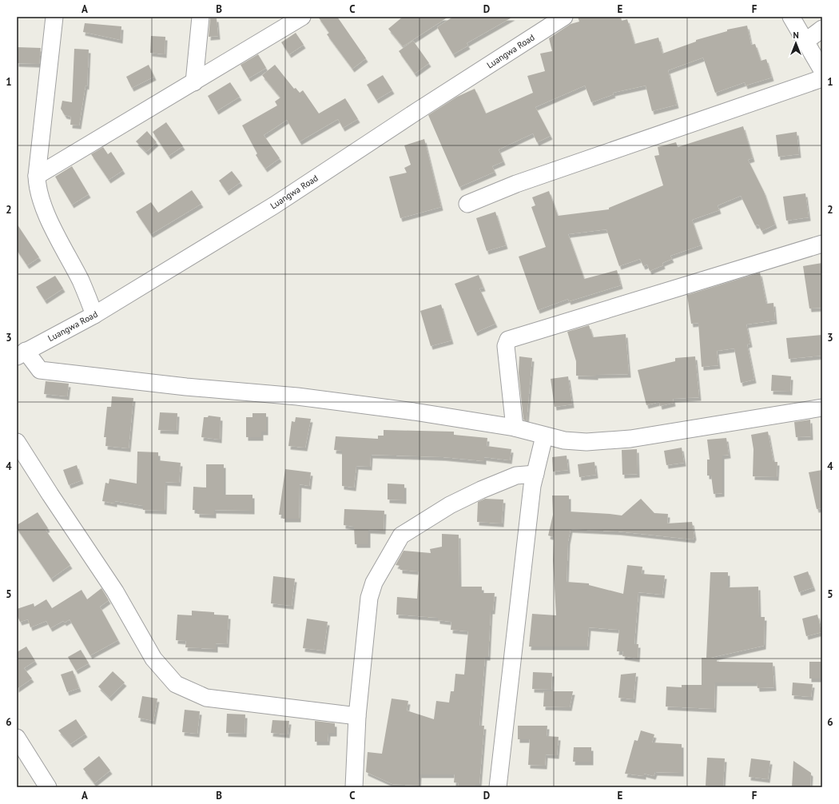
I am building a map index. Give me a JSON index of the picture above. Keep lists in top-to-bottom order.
{
  "streets": {
    "street": ["Luangwa Road"]
  },
  "north": "top",
  "grid": {
    "columns": [
      "A",
      "B",
      "C",
      "D",
      "E",
      "F"
    ],
    "rows": [
      "1",
      "2",
      "3",
      "4",
      "5",
      "6"
    ]
  }
}
